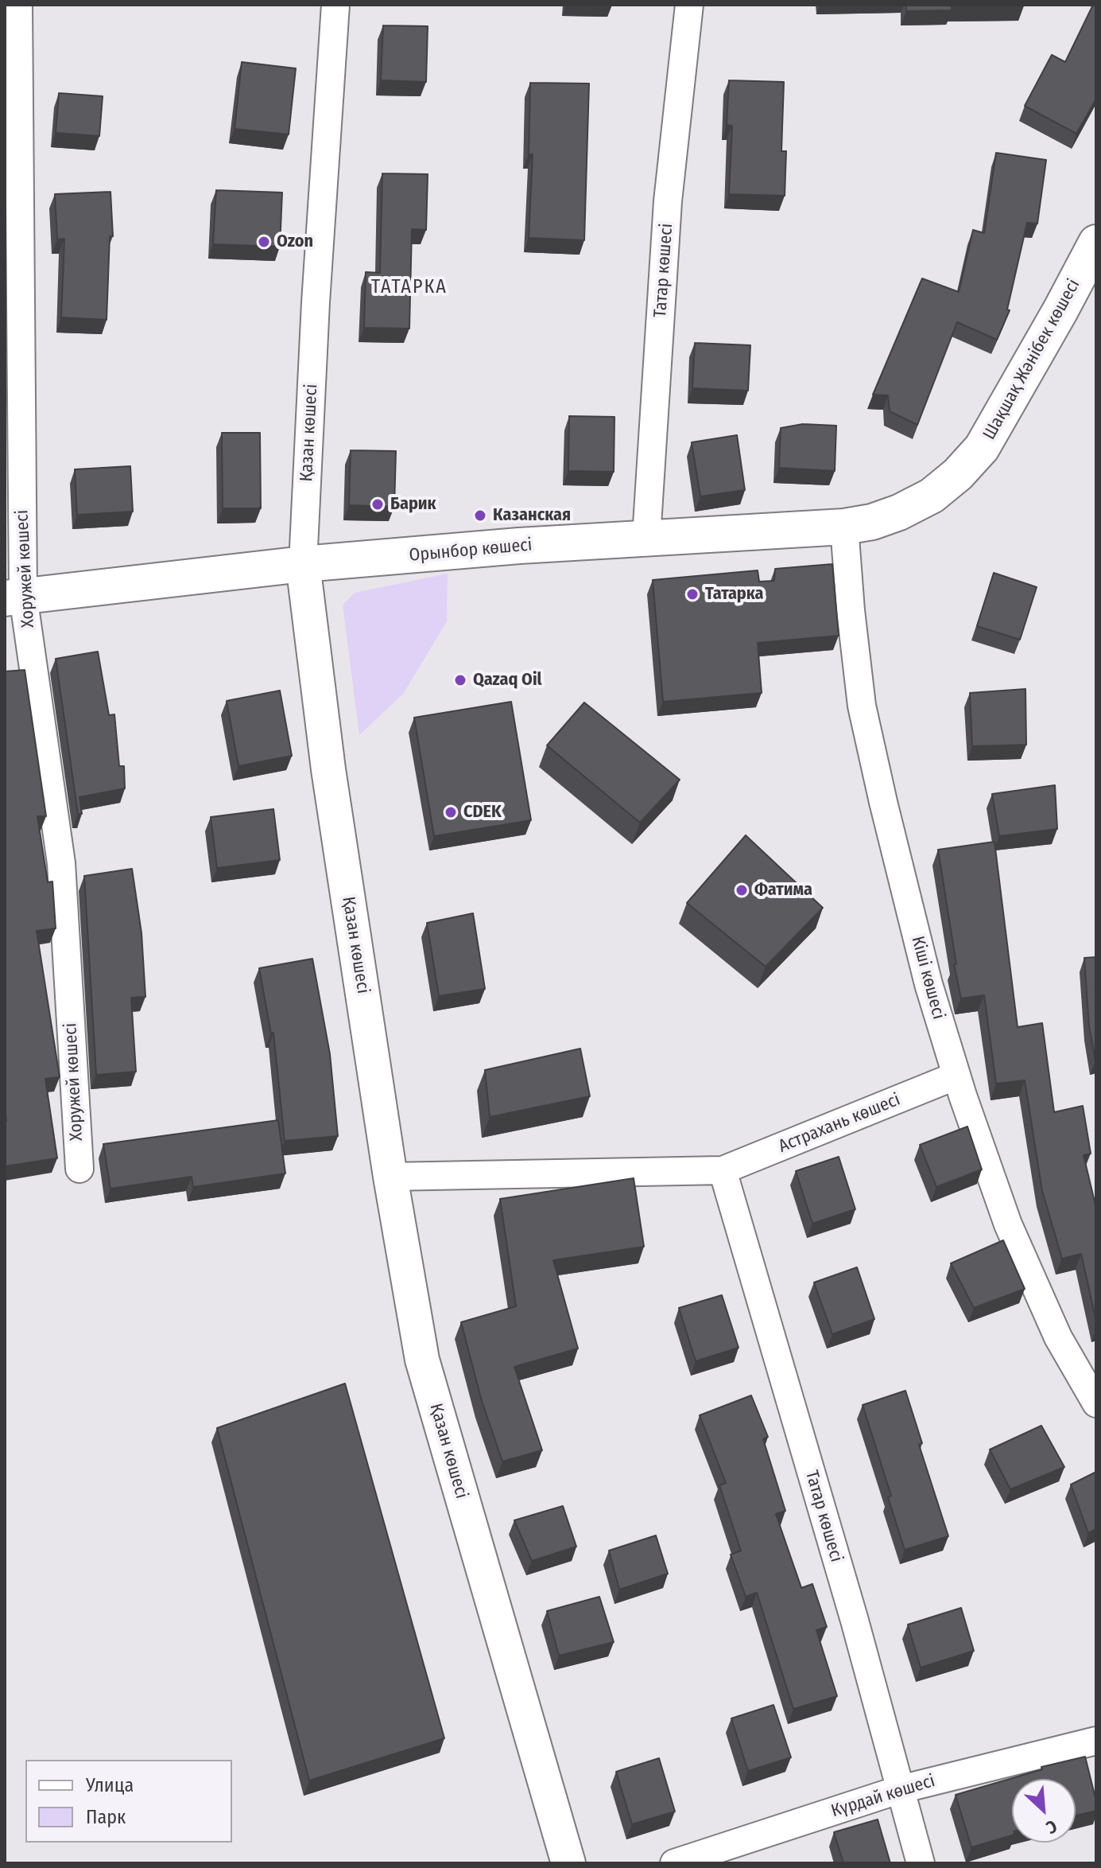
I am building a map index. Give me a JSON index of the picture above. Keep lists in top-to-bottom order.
{
  "streets": {
    "main road": ["Шақшақ Жәнібек көшесі", "Орынбор көшесі"],
    "street": [
      "Татар көшесі",
      "Қазан көшесі",
      "Хоружей көшесі",
      "Кіші көшесі",
      "Астрахань көшесі",
      "Күрдай көшесі"
    ]
  },
  "crossings": [
    ["Татар көшесі", "Орынбор көшесі"],
    ["Татар көшесі", "Астрахань көшесі"],
    ["Татар көшесі", "Күрдай көшесі"],
    ["Шақшақ Жәнібек көшесі", "Орынбор көшесі"],
    ["Қазан көшесі", "Орынбор көшесі"],
    ["Орынбор көшесі", "Хоружей көшесі"],
    ["Орынбор көшесі", "Кіші көшесі"],
    ["Кіші көшесі", "Астрахань көшесі"]
  ],
  "districts": ["ТАТАРКА"],
  "places": [
    "Ozon",
    "Барик",
    "Казанская",
    "Татарка",
    "Qazaq Oil",
    "CDEK",
    "Фатима"
  ],
  "legend": ["Улица", "Парк"],
  "north": "bottom right"
}
